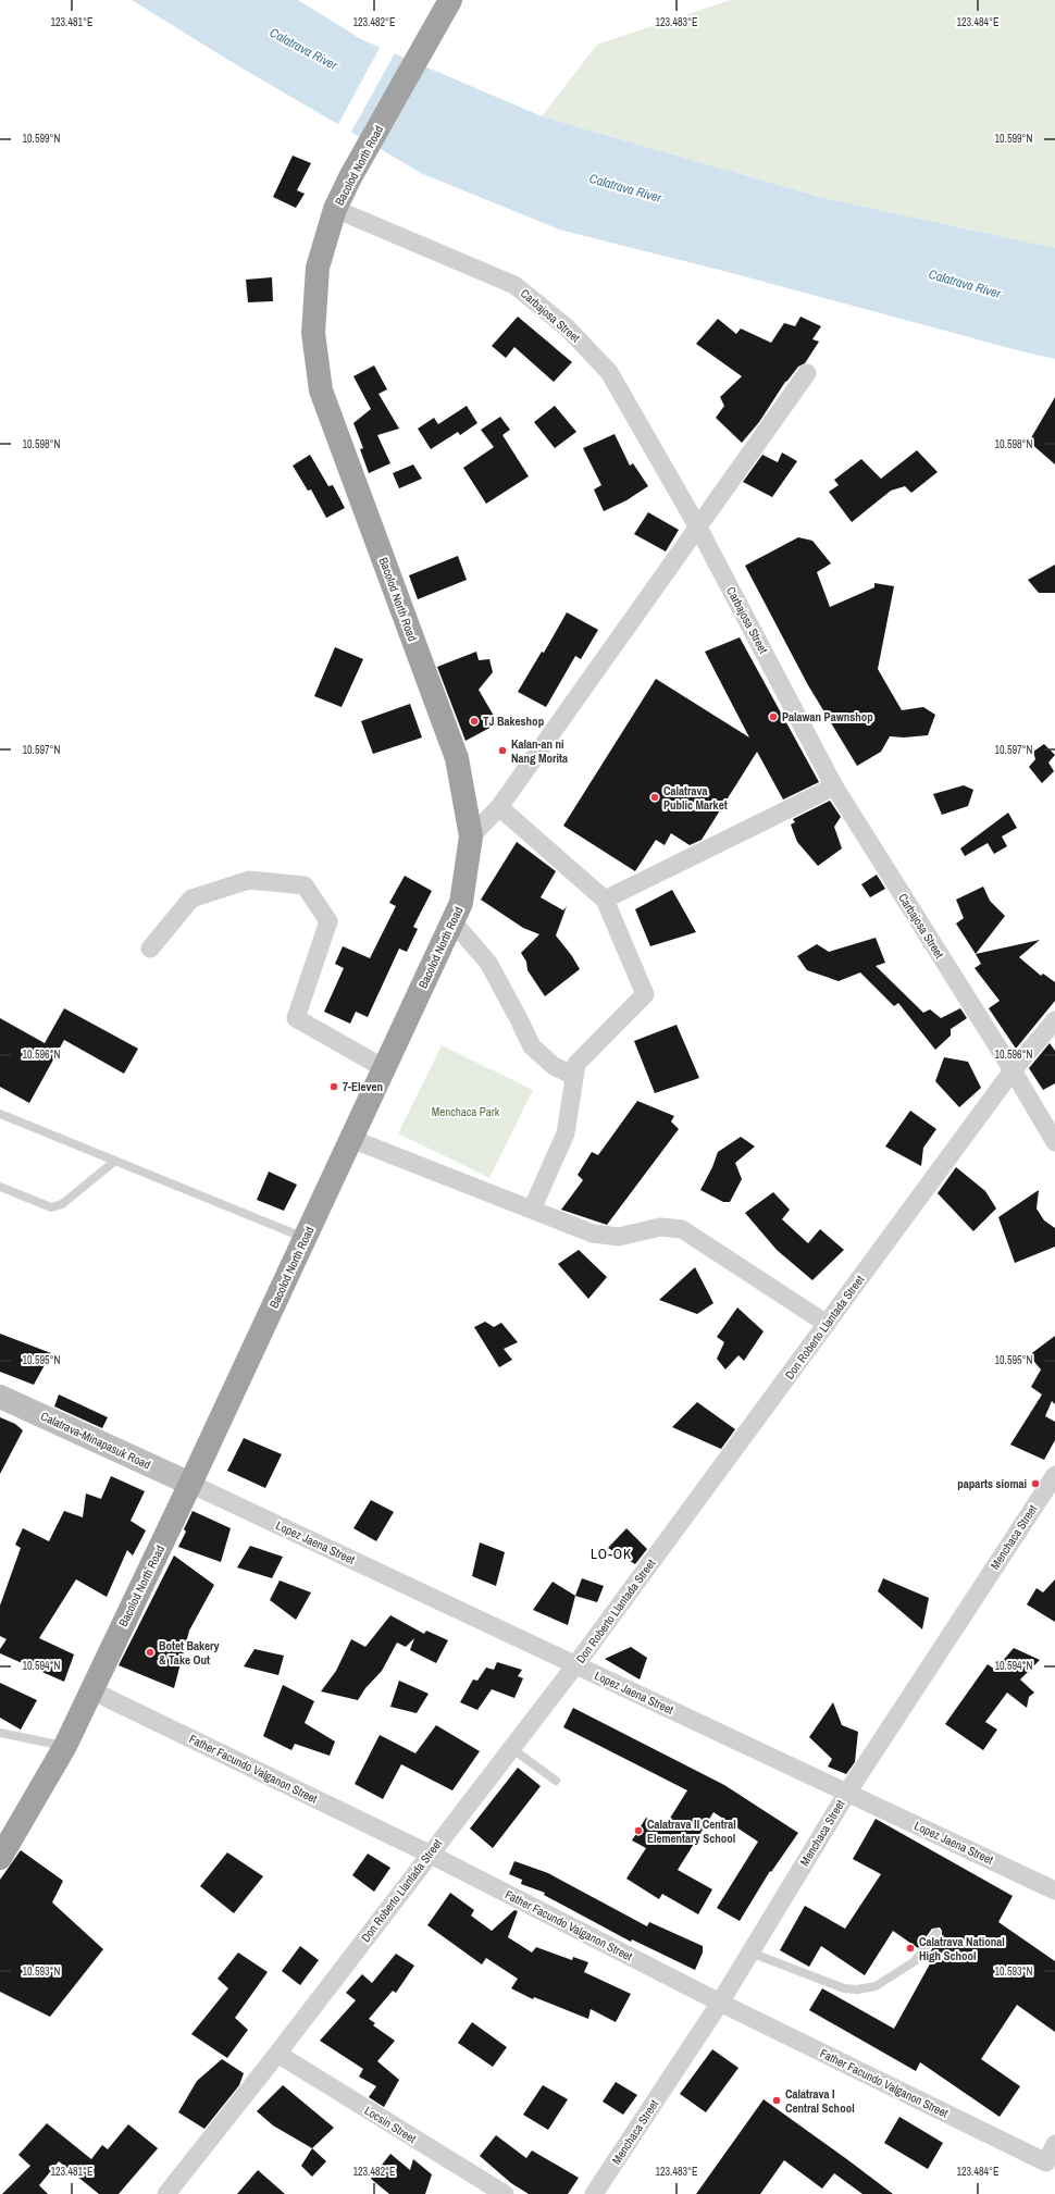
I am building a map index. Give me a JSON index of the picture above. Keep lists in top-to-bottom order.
{
  "streets": {
    "highway": ["Bacolod North Road"],
    "main road": ["Calatrava-Minapasuk Road"],
    "street": [
      "Carbajosa Street",
      "Don Roberto Llantada Street",
      "Menchaca Street",
      "Lopez Jaena Street",
      "Father Facundo Valganon Street",
      "Locsin Street"
    ]
  },
  "crossings": [
    ["Bacolod North Road", "Carbajosa Street"],
    ["Bacolod North Road", "Calatrava-Minapasuk Road"],
    ["Bacolod North Road", "Lopez Jaena Street"],
    ["Bacolod North Road", "Father Facundo Valganon Street"],
    ["Carbajosa Street", "Don Roberto Llantada Street"],
    ["Don Roberto Llantada Street", "Lopez Jaena Street"],
    ["Don Roberto Llantada Street", "Father Facundo Valganon Street"],
    ["Don Roberto Llantada Street", "Locsin Street"],
    ["Calatrava-Minapasuk Road", "Lopez Jaena Street"],
    ["Menchaca Street", "Lopez Jaena Street"],
    ["Menchaca Street", "Father Facundo Valganon Street"]
  ],
  "districts": ["LO-OK"],
  "water": ["Calatrava River"],
  "parks": ["Menchaca Park"],
  "places": [
    "Palawan Pawnshop",
    "TJ Bakeshop",
    "Kalan-an ni Nang Morita",
    "Calatrava Public Market",
    "7-Eleven",
    "paparts siomai",
    "Botet Bakery & Take Out",
    "Calatrava II Central Elementary School",
    "Calatrava National High School",
    "Calatrava I Central School"
  ],
  "coordinates": [
    "123.481°E",
    "123.482°E",
    "123.483°E",
    "123.484°E",
    "10.599°N",
    "10.598°N",
    "10.597°N",
    "10.596°N",
    "10.595°N",
    "10.594°N",
    "10.593°N"
  ]
}
